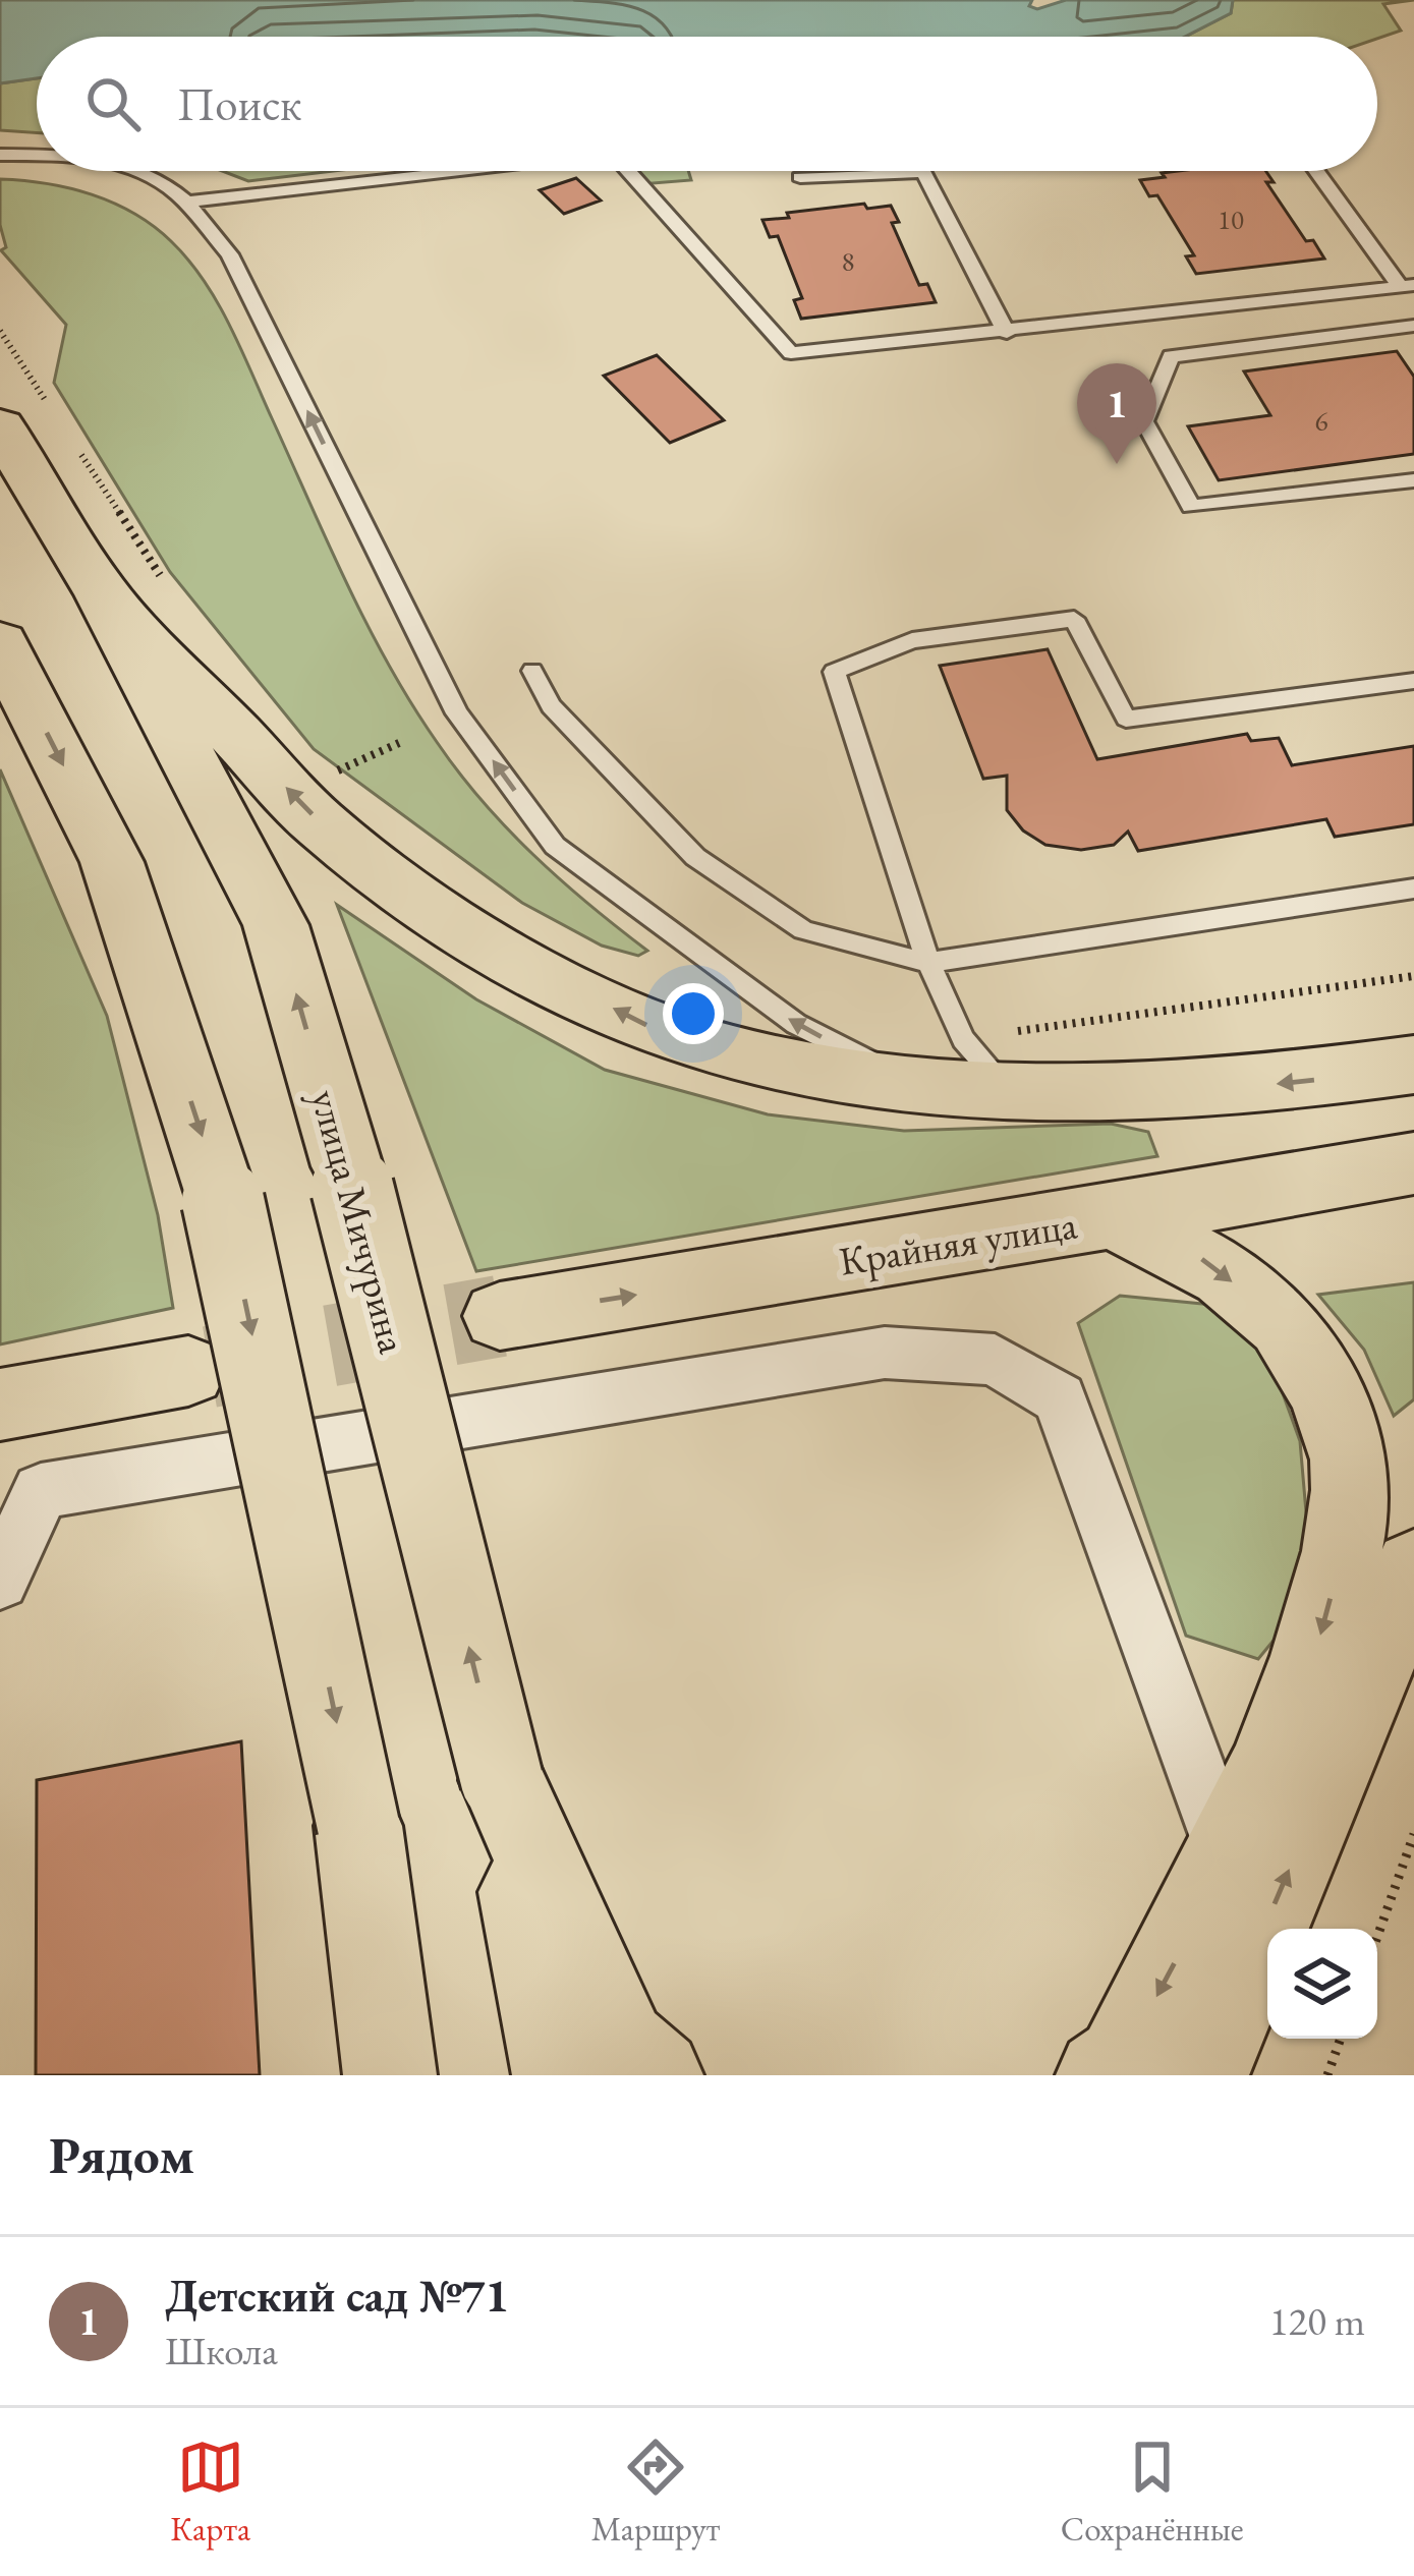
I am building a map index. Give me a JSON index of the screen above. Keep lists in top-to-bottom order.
{
  "streets": {
    "main road": ["улица Мичурина", "Крайняя улица"]
  },
  "one_way": ["Крайняя улица"],
  "house_numbers": ["10", "8", "6"],
  "page": {
    "search": "Поиск",
    "pins": "1",
    "heading": "Рядом",
    "list": [
      {
        "mark": "1",
        "name": "Детский сад №71",
        "note": "Школа",
        "value": "120 m"
      }
    ],
    "nav": ["Карта", "Маршрут", "Сохранённые"]
  }
}
